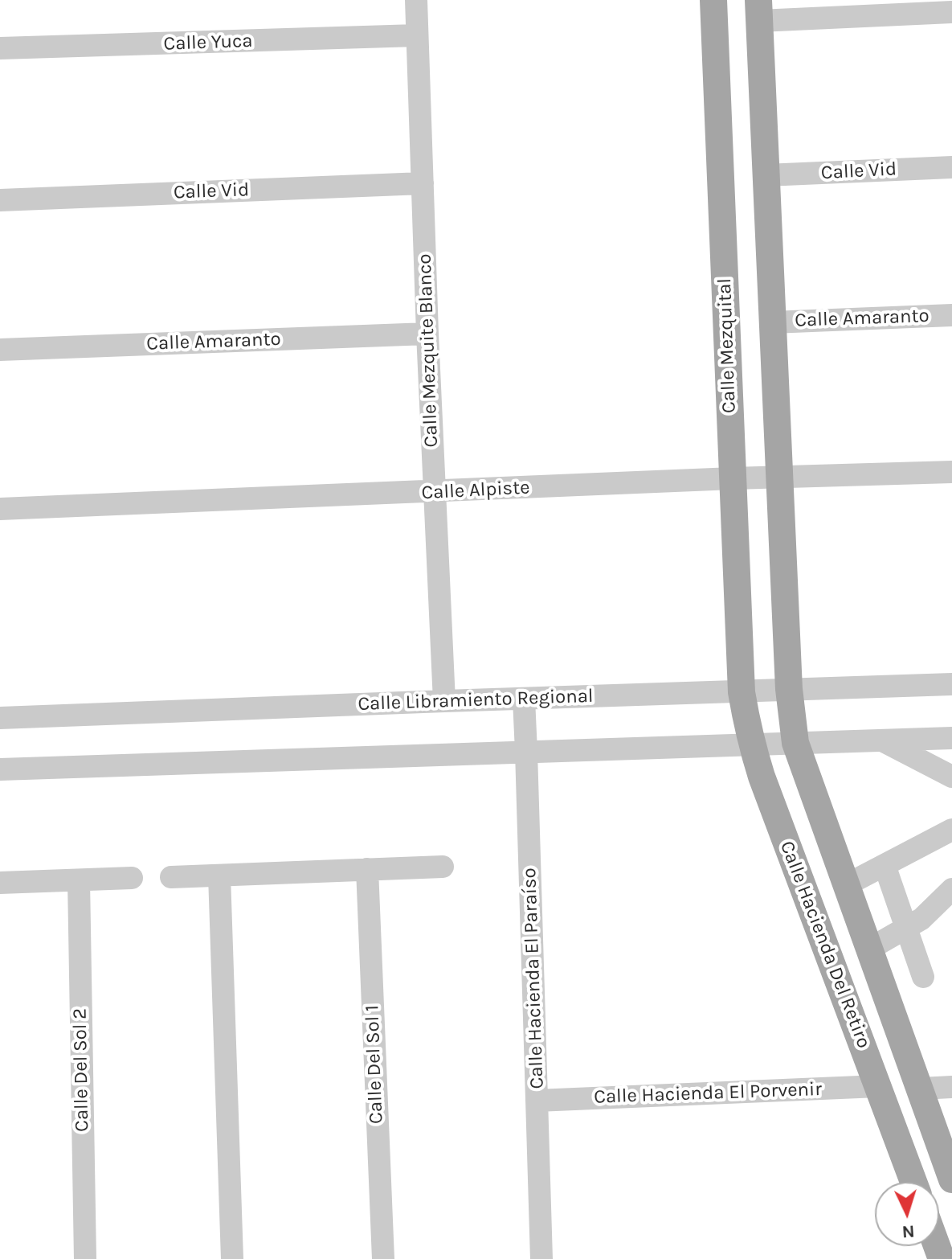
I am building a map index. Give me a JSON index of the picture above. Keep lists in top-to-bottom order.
{
  "streets": {
    "main road": ["Calle Mezquital", "Calle Hacienda Del Retiro"],
    "street": [
      "Calle Yuca",
      "Calle Vid",
      "Calle Amaranto",
      "Calle Mezquite Blanco",
      "Calle Alpiste",
      "Calle Libramiento Regional",
      "Calle Hacienda El Paraíso",
      "Calle Del Sol 1",
      "Calle Del Sol 2",
      "Calle Hacienda El Porvenir"
    ]
  },
  "crossings": [
    ["Calle Yuca", "Calle Mezquite Blanco"],
    ["Calle Vid", "Calle Mezquite Blanco"],
    ["Calle Amaranto", "Calle Mezquite Blanco"],
    ["Calle Mezquital", "Calle Alpiste"],
    ["Calle Mezquital", "Calle Libramiento Regional"],
    ["Calle Mezquital", "Calle Hacienda Del Retiro"],
    ["Calle Mezquite Blanco", "Calle Alpiste"],
    ["Calle Mezquite Blanco", "Calle Libramiento Regional"],
    ["Calle Libramiento Regional", "Calle Hacienda Del Retiro"],
    ["Calle Libramiento Regional", "Calle Hacienda El Paraíso"],
    ["Calle Hacienda Del Retiro", "Calle Hacienda El Porvenir"],
    ["Calle Hacienda El Paraíso", "Calle Hacienda El Porvenir"]
  ],
  "north": "bottom"
}
